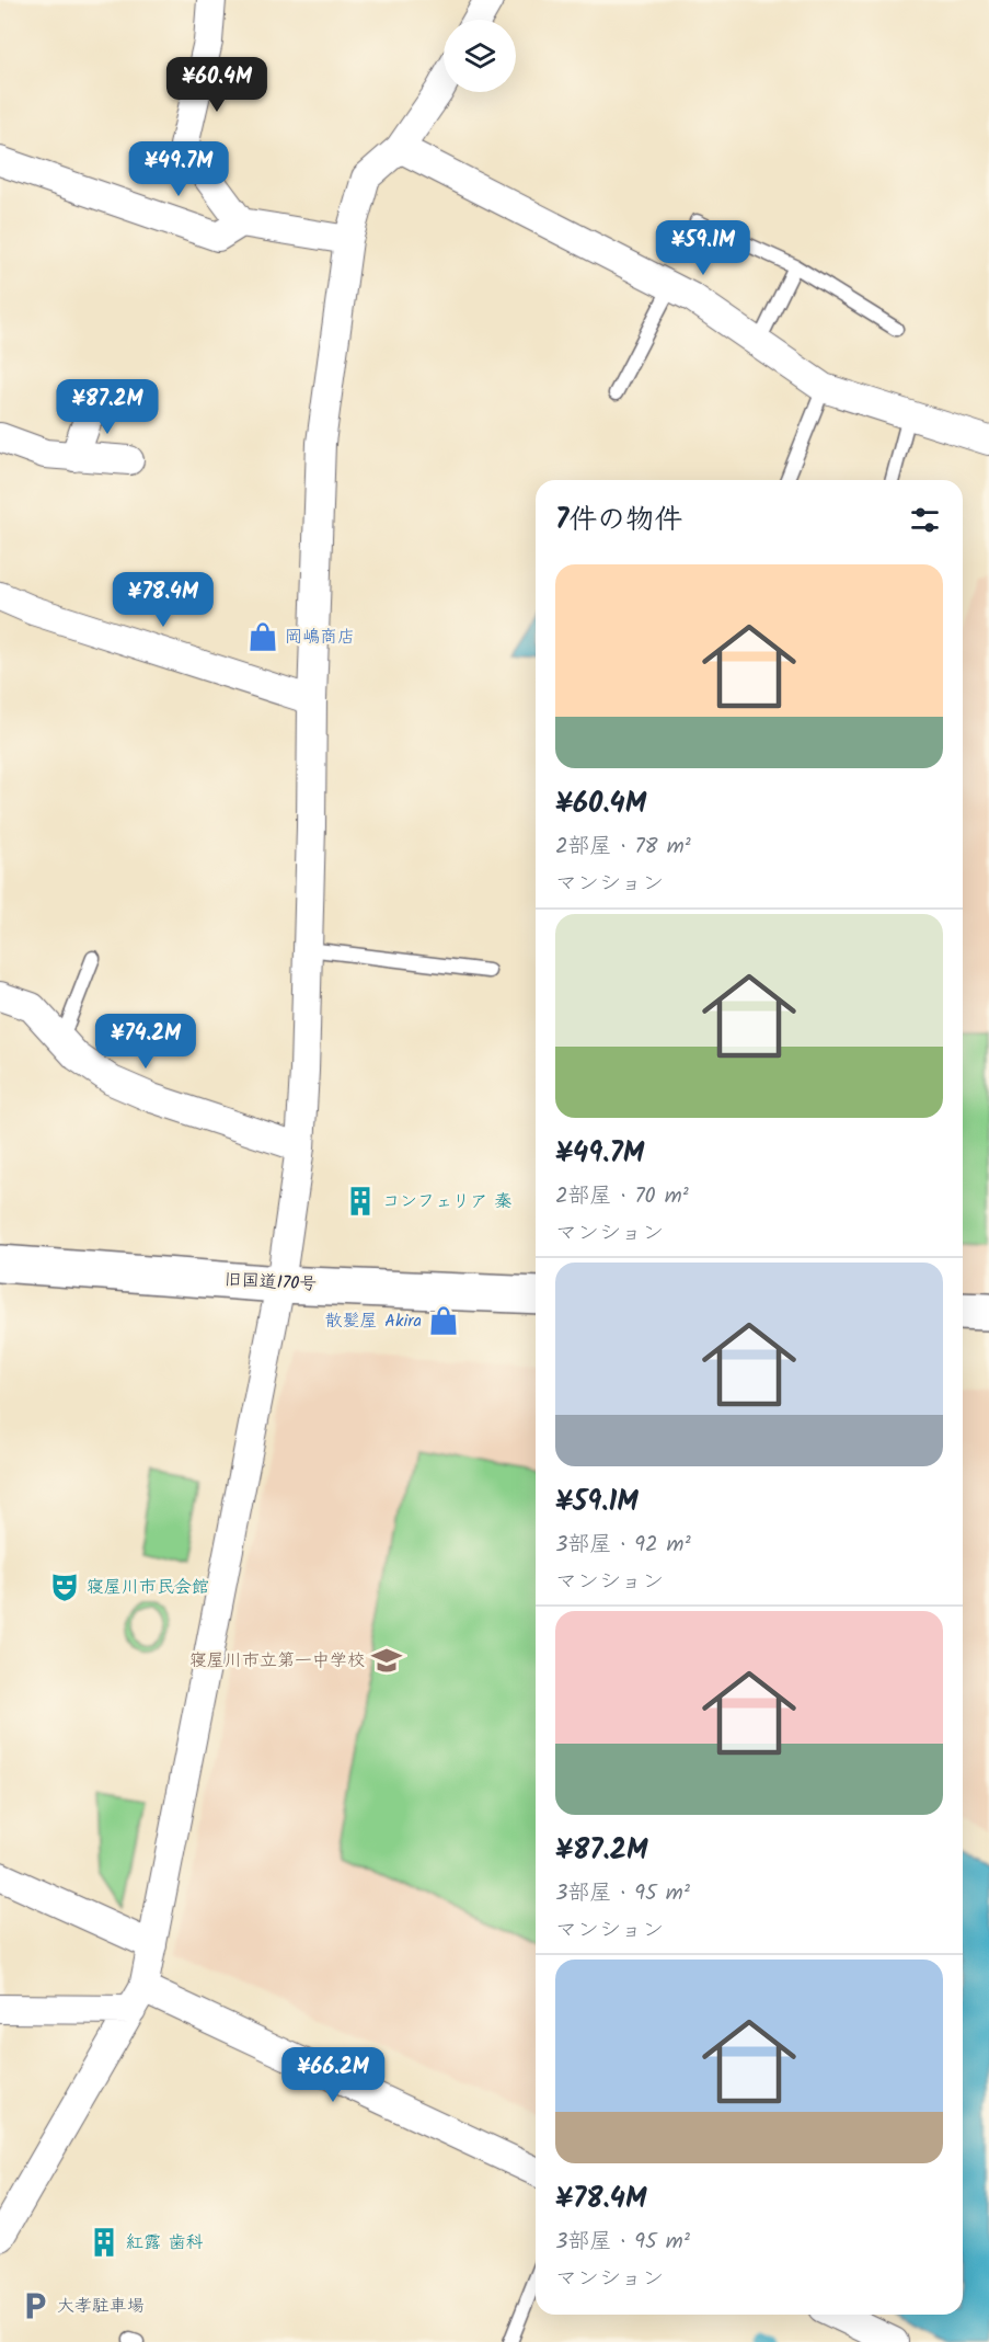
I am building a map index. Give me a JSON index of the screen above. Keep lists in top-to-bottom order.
{
  "streets": {
    "highway": ["旧国道170号"]
  },
  "places": {
    "shop": ["岡嶋商店", "散髪屋 Akira"],
    "building": ["コンフェリア 秦", "紅露 歯科"],
    "theatre": ["寝屋川市民会館"],
    "school or university": ["寝屋川市立第一中学校"],
    "parking": ["大孝駐車場"]
  },
  "page": {
    "price": [
      "¥60.4M",
      "¥49.7M",
      "¥59.1M",
      "¥87.2M",
      "¥78.4M",
      "¥74.2M",
      "¥66.2M"
    ],
    "heading": "7件の物件",
    "list": [
      {
        "name": "¥60.4M",
        "note": "2部屋 · 78 m² · マンション"
      },
      {
        "name": "¥49.7M",
        "note": "2部屋 · 70 m² · マンション"
      },
      {
        "name": "¥59.1M",
        "note": "3部屋 · 92 m² · マンション"
      },
      {
        "name": "¥87.2M",
        "note": "3部屋 · 95 m² · マンション"
      },
      {
        "name": "¥78.4M",
        "note": "3部屋 · 95 m² · マンション"
      }
    ]
  }
}
